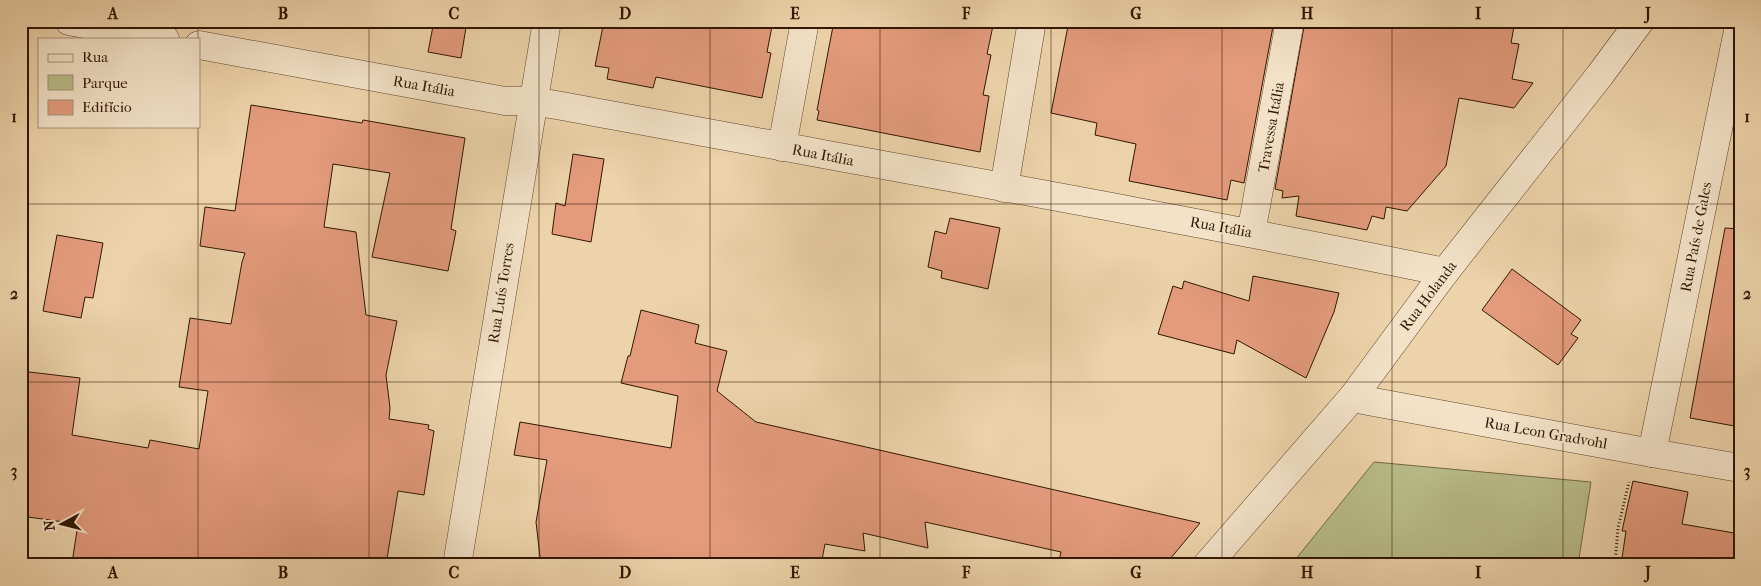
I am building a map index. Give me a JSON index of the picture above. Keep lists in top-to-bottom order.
{
  "streets": {
    "street": [
      "Rua Itália",
      "Travessa Itália",
      "Rua País de Gales",
      "Rua Luís Torres",
      "Rua Holanda",
      "Rua Leon Gradvohl"
    ]
  },
  "crossings": [
    ["Rua Itália", "Travessa Itália"],
    ["Rua Itália", "Rua Luís Torres"],
    ["Rua Itália", "Rua Holanda"],
    ["Rua País de Gales", "Rua Leon Gradvohl"],
    ["Rua Holanda", "Rua Leon Gradvohl"]
  ],
  "legend": ["Rua", "Parque", "Edifício"],
  "north": "left",
  "grid": {
    "columns": [
      "A",
      "B",
      "C",
      "D",
      "E",
      "F",
      "G",
      "H",
      "I",
      "J"
    ],
    "rows": ["1", "2", "3"]
  }
}
